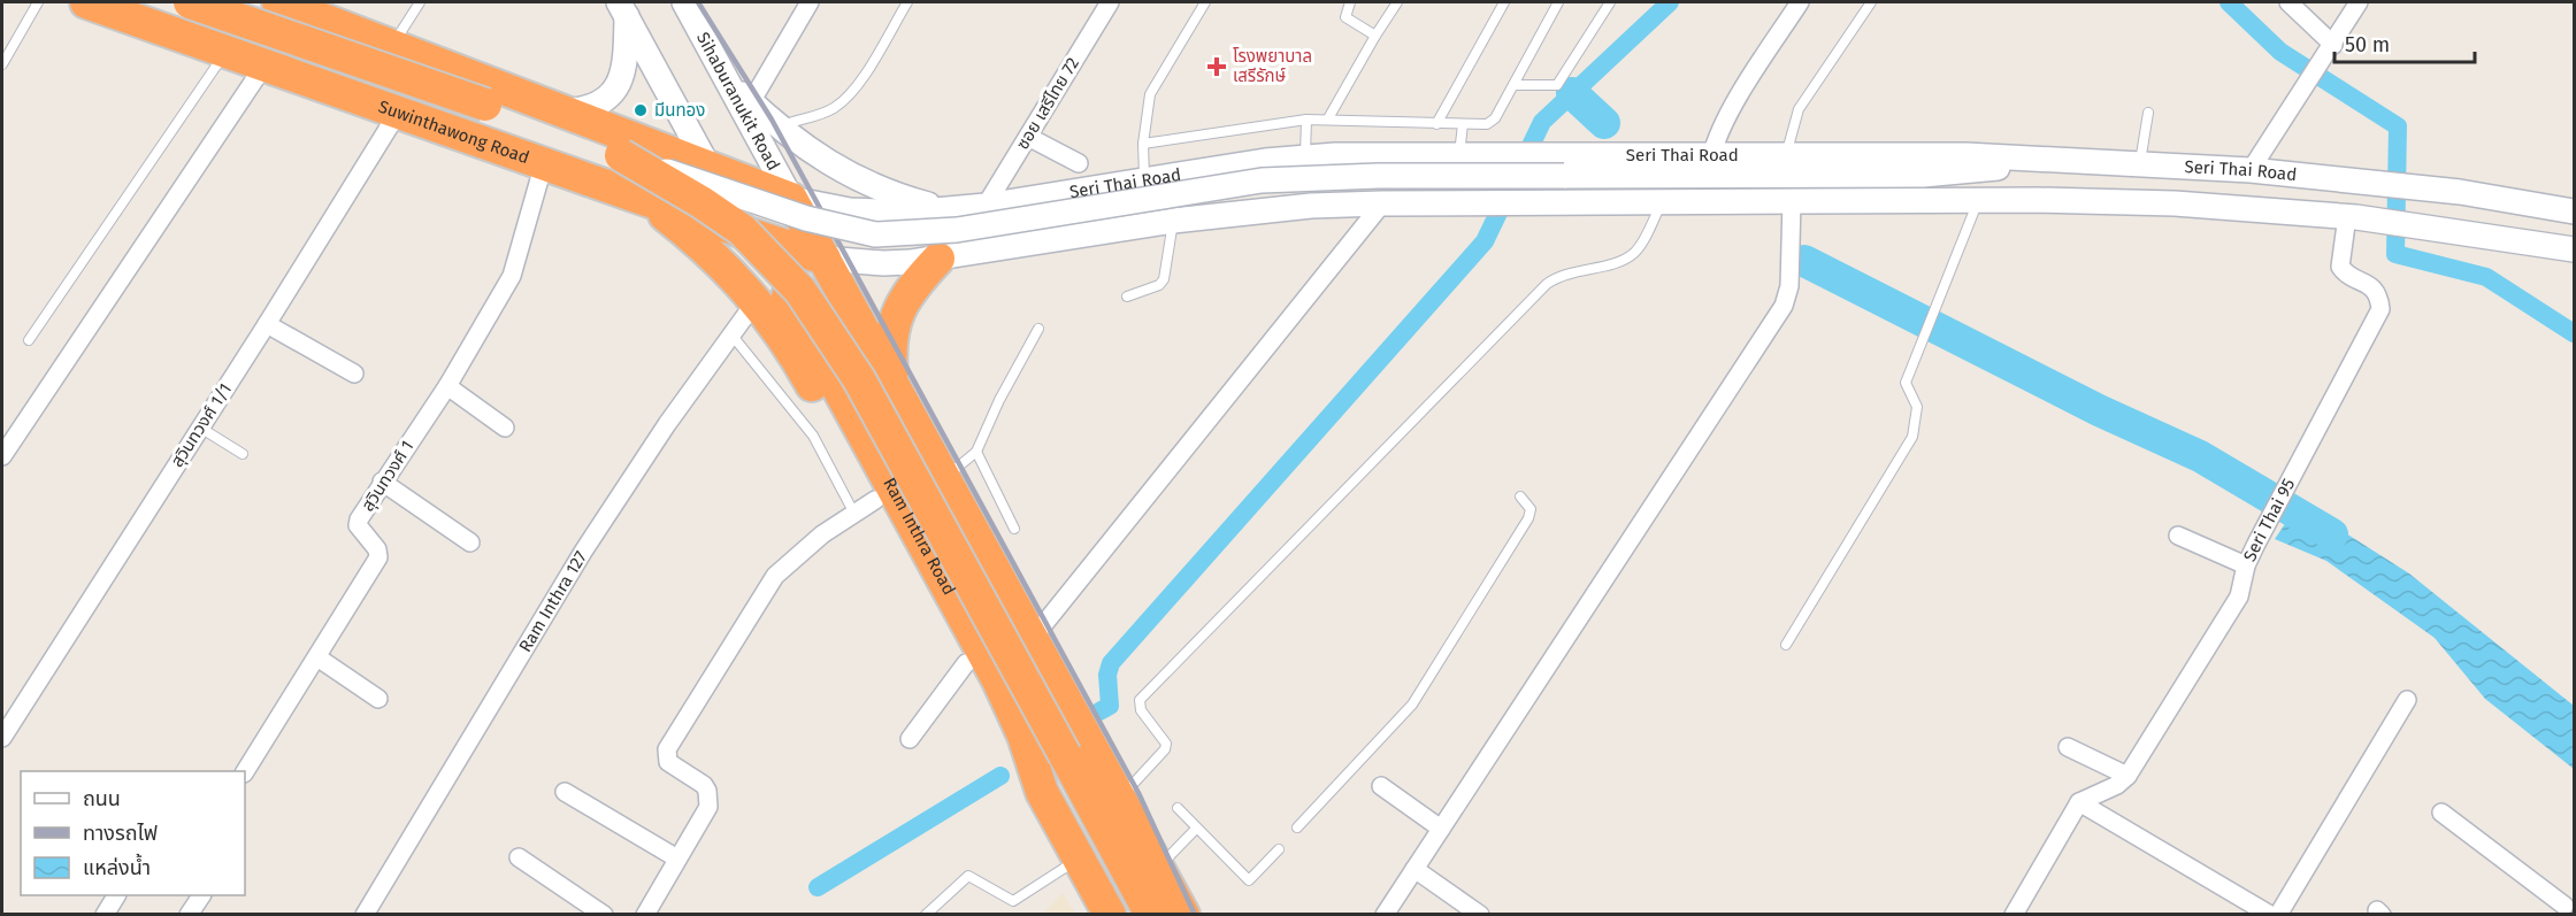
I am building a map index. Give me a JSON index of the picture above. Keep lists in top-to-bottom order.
{
  "streets": {
    "highway": ["Suwinthawong Road", "Ram Inthra Road"],
    "main road": ["Sihaburanukit Road", "Seri Thai Road"],
    "street": [
      "ซอย เสรีไทย 72",
      "สุวินทวงศ์ 1/1",
      "สุวินทวงศ์ 1",
      "Seri Thai 95",
      "Ram Inthra 127"
    ]
  },
  "crossings": [
    ["Sihaburanukit Road", "Seri Thai Road"],
    ["ซอย เสรีไทย 72", "Seri Thai Road"],
    ["Suwinthawong Road", "สุวินทวงศ์ 1/1"],
    ["Suwinthawong Road", "สุวินทวงศ์ 1"],
    ["Suwinthawong Road", "Ram Inthra Road"]
  ],
  "places": {
    "health": ["โรงพยาบาล เสรีรักษ์"],
    "other": ["มีนทอง"]
  },
  "legend": ["ถนน", "ทางรถไฟ", "แหล่งน้ำ"],
  "scale_bar": "50 m"
}
